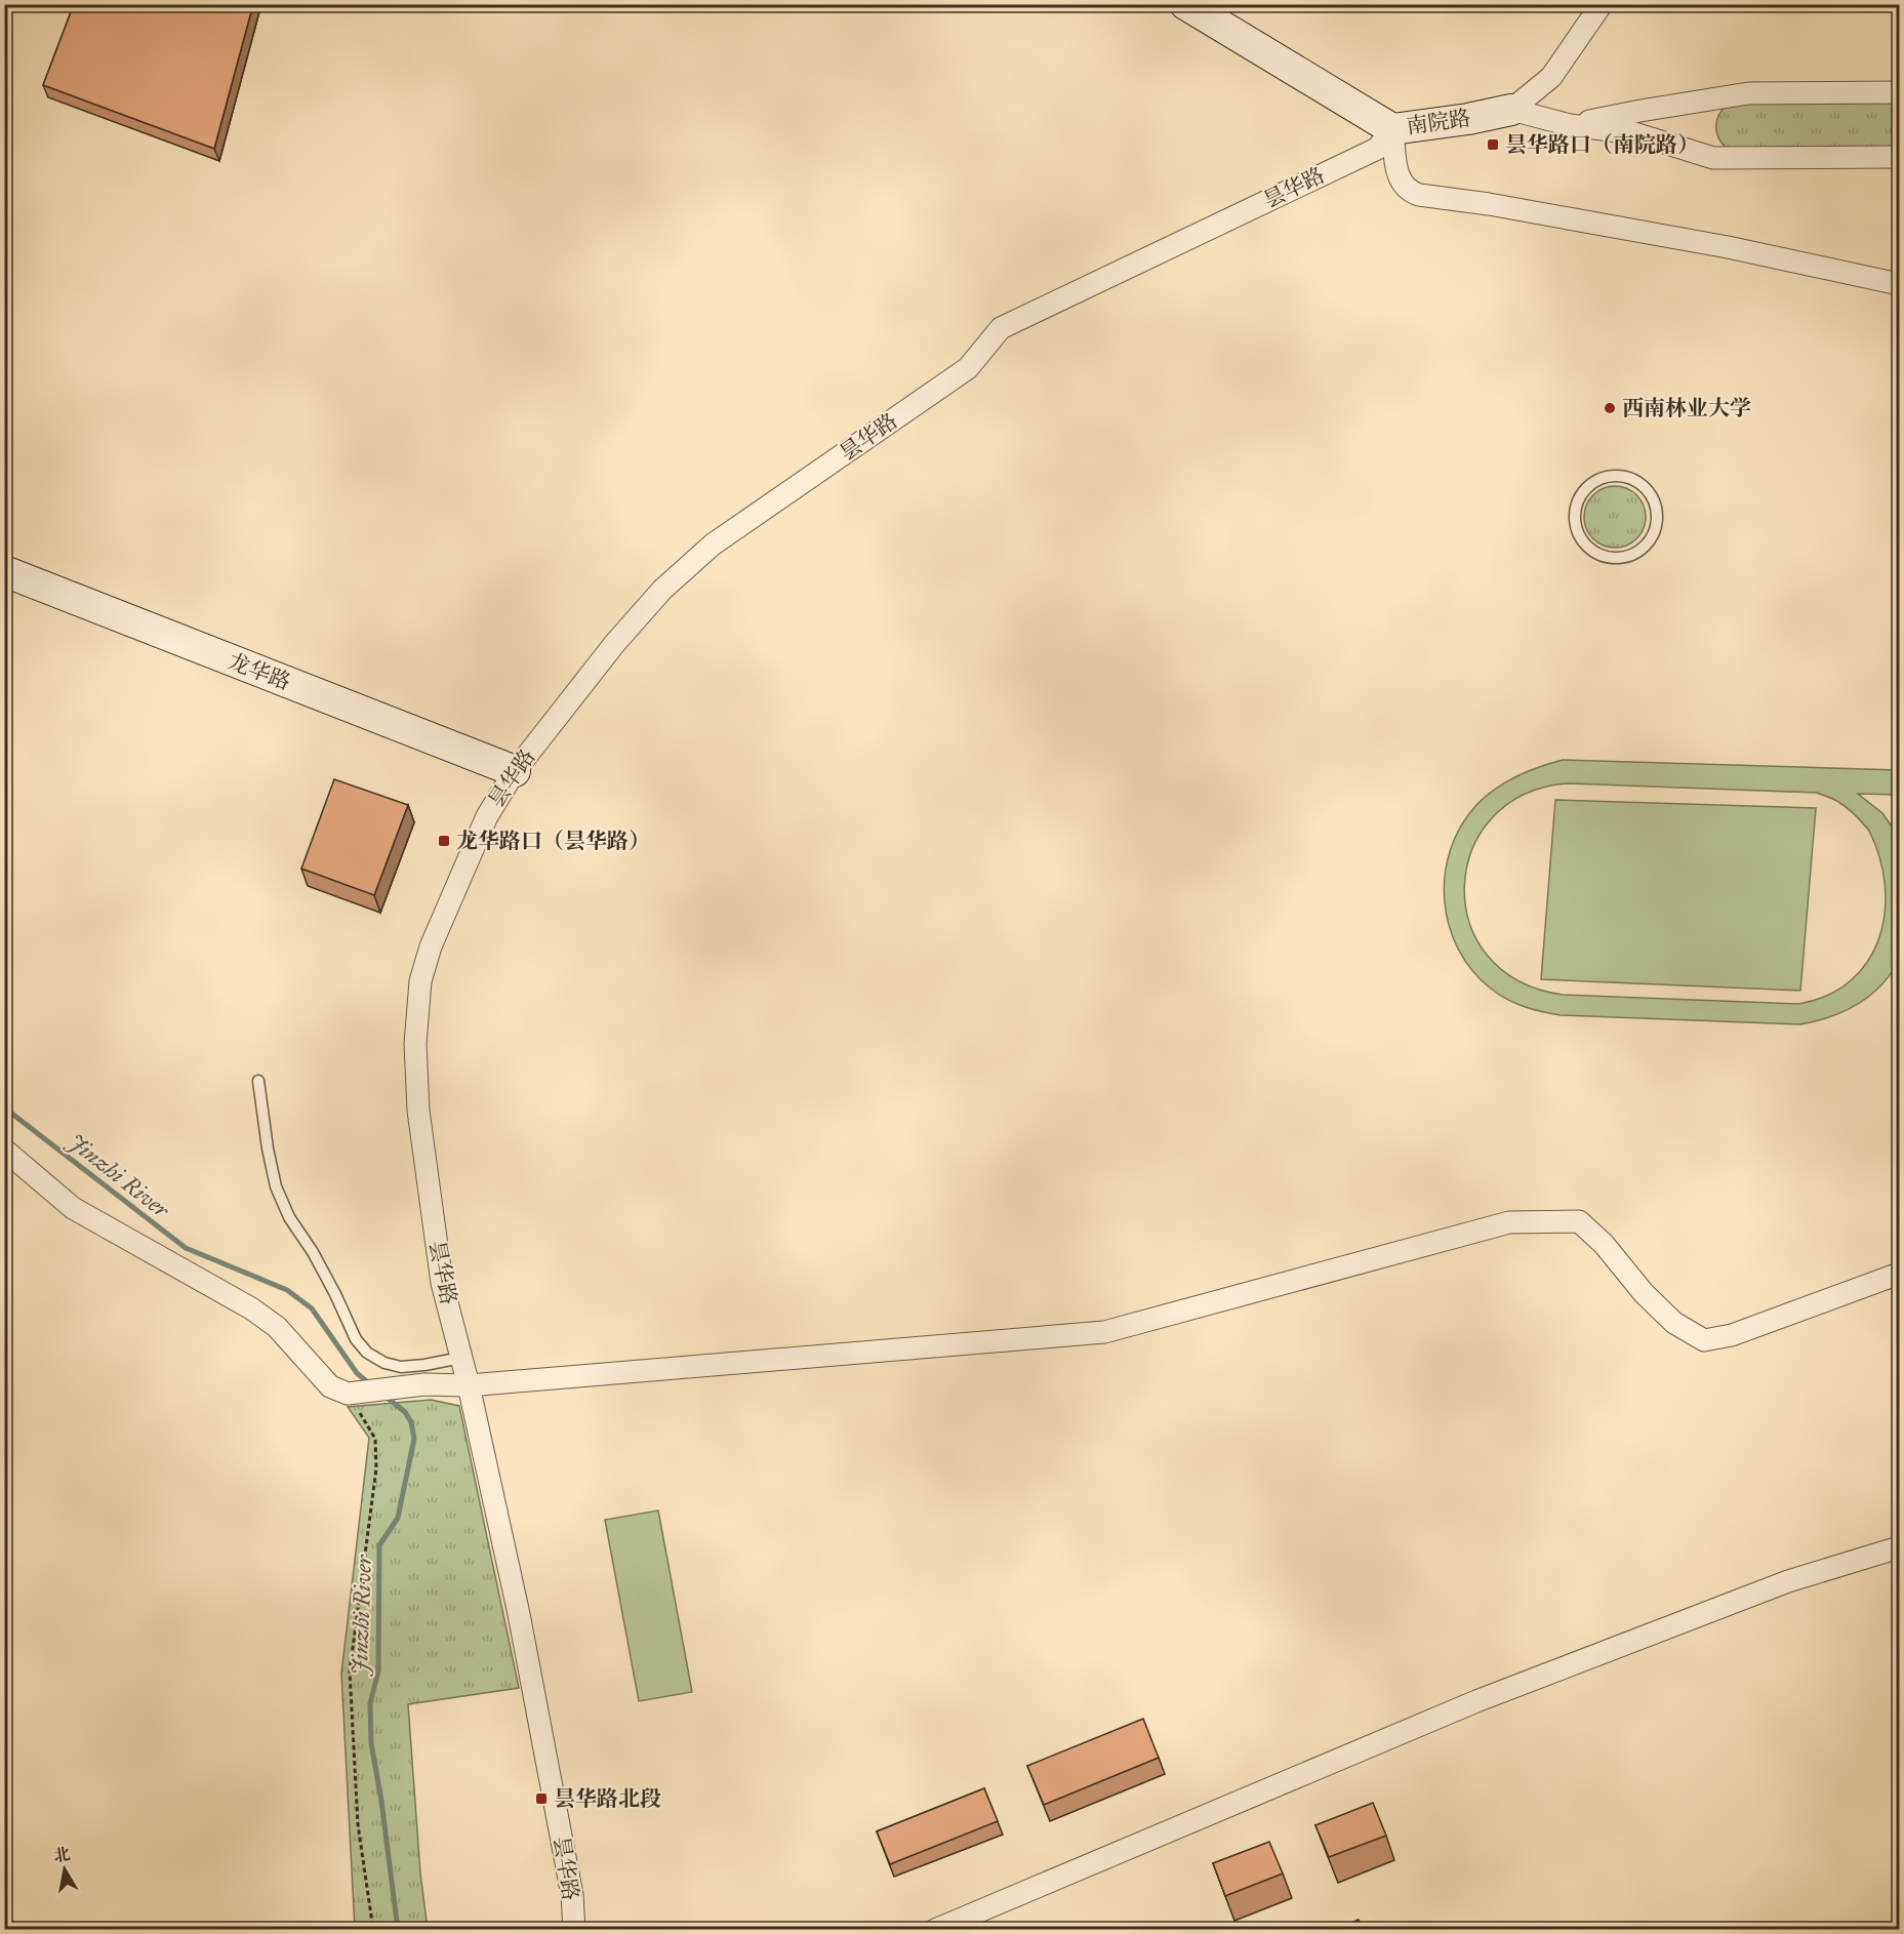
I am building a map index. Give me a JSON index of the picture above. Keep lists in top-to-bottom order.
{
  "streets": {
    "street": ["南院路", "昙华路", "龙华路"]
  },
  "crossings": [
    ["南院路", "昙华路"],
    ["昙华路", "龙华路"]
  ],
  "water": ["Jinzhi River"],
  "places": {
    "transit": ["昙华路口（南院路）", "龙华路口（昙华路）", "昙华路北段"],
    "other": ["西南林业大学"]
  },
  "north": "top"
}
